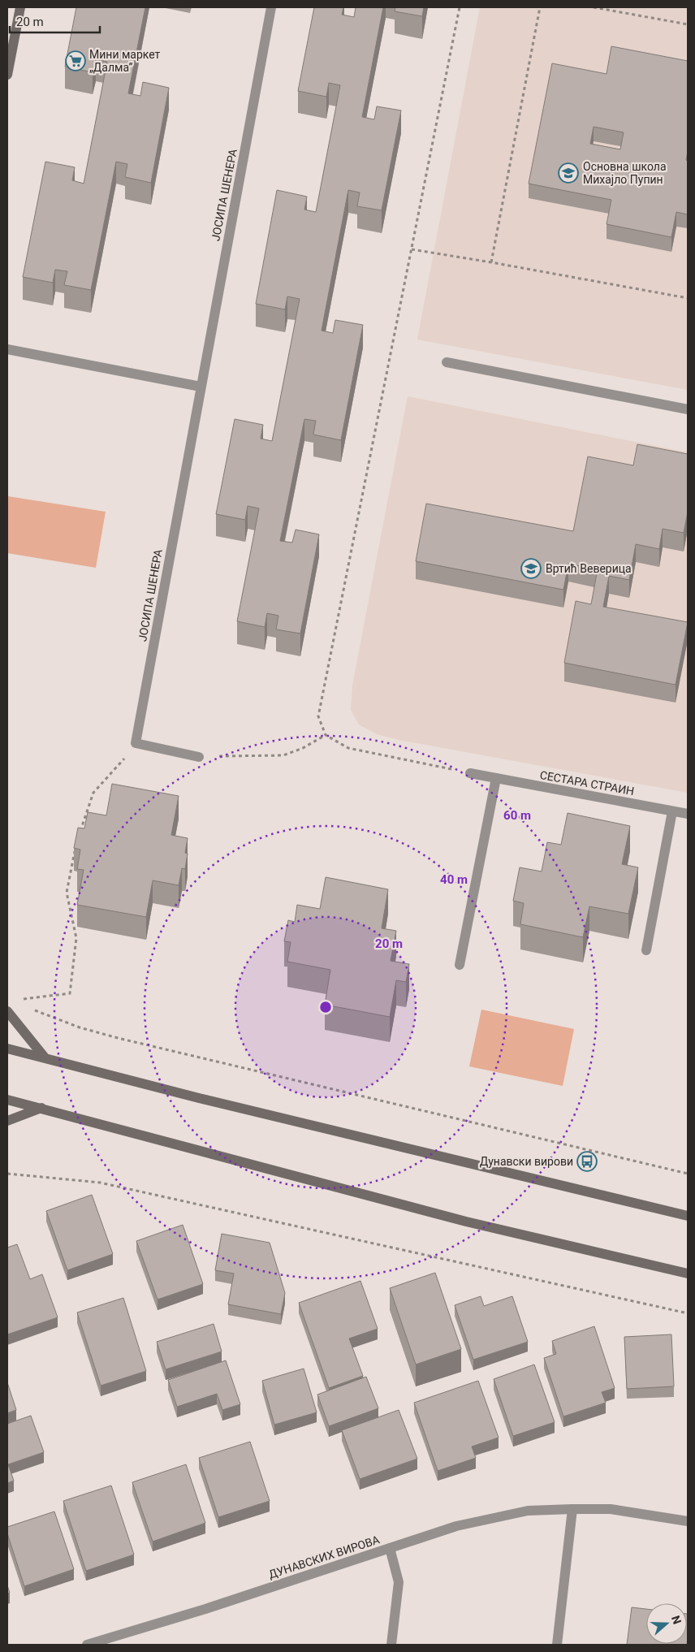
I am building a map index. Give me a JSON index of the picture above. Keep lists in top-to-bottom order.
{
  "streets": {
    "street": ["ЈОСИПА ШЕНЕРА", "СЕСТАРА СТРАИН", "ДУНАВСКИХ ВИРОВА"]
  },
  "places": {
    "supermarket": ["Мини маркет „Далма”"],
    "school or university": ["Основна школа Михајло Пупин", "Вртић Веверица"],
    "bus stop": ["Дунавски вирови"]
  },
  "scale_bar": "20 m",
  "north": "right",
  "rings": ["60 m", "40 m", "20 m"]
}
